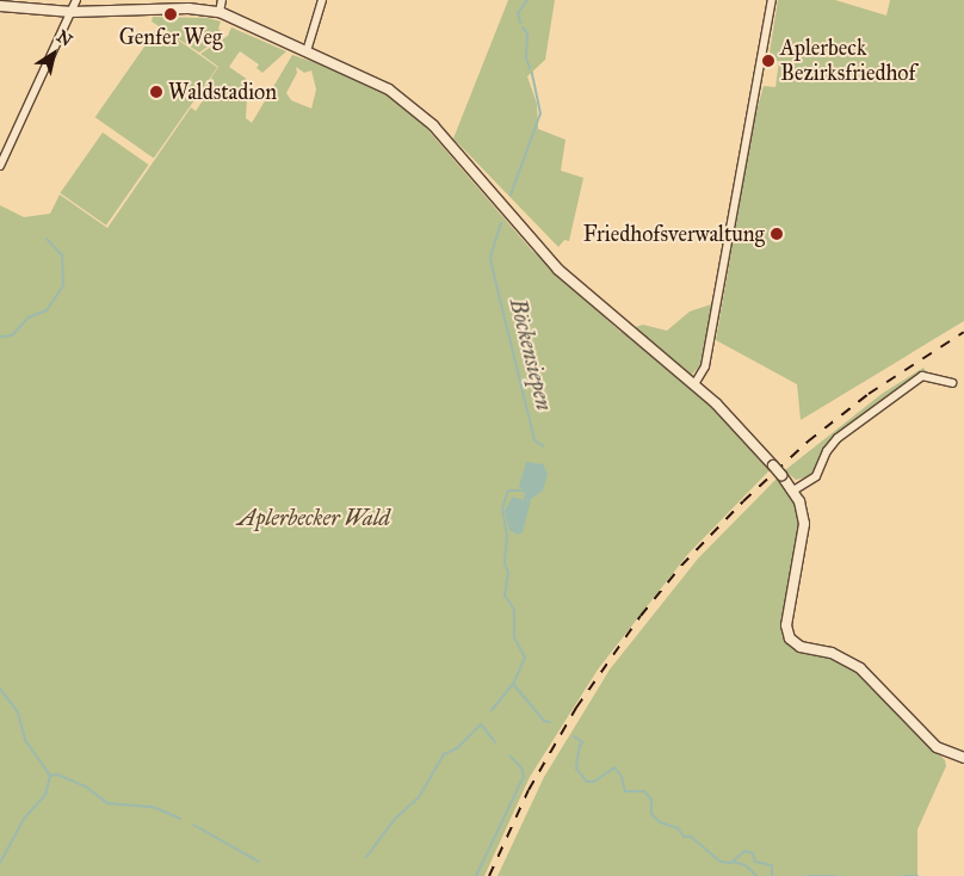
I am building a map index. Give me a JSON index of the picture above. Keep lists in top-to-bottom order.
{
  "water": ["Böckensiepen"],
  "parks": ["Aplerbecker Wald"],
  "places": [
    "Genfer Weg",
    "Aplerbeck Bezirksfriedhof",
    "Waldstadion",
    "Friedhofsverwaltung"
  ],
  "north": "top right"
}
